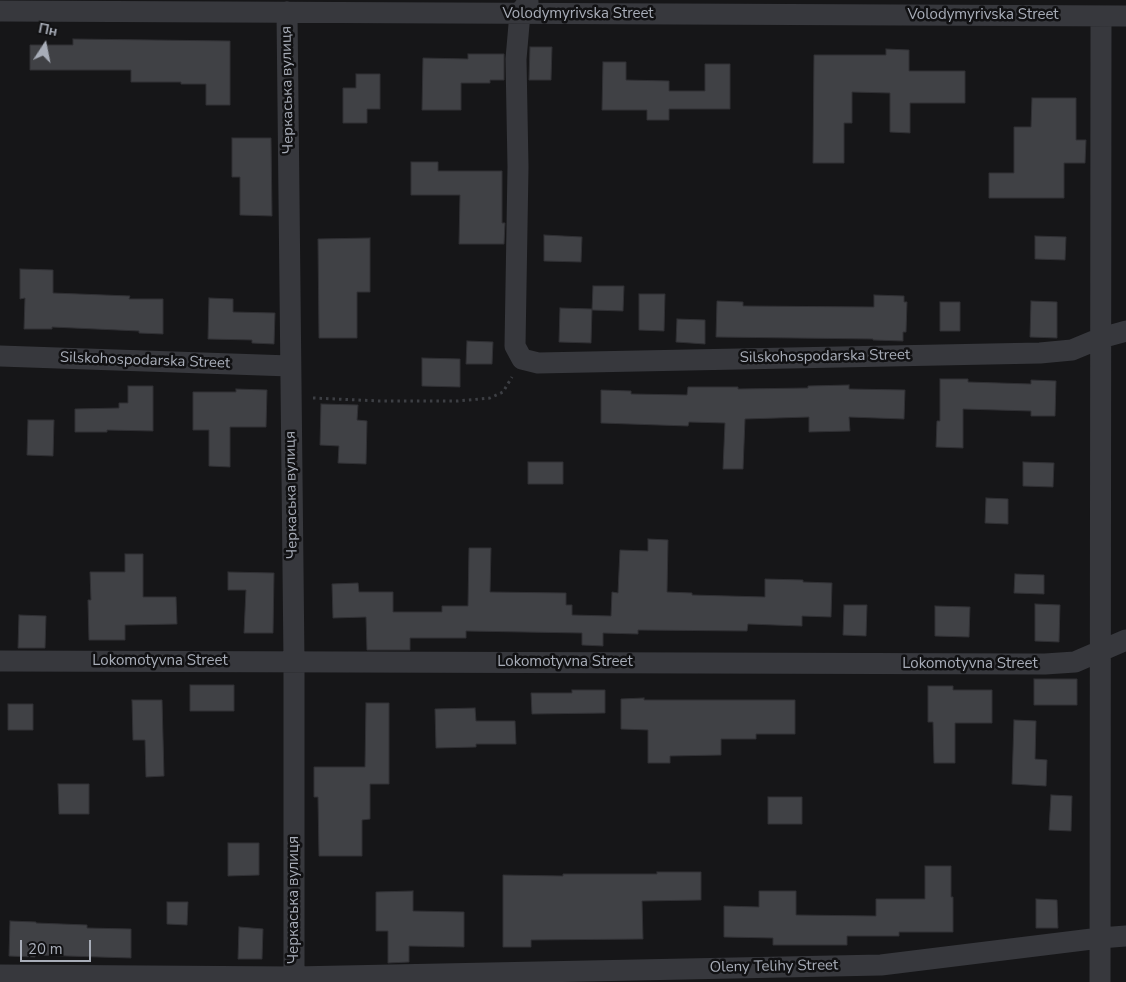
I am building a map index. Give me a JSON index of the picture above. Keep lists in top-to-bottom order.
{
  "streets": {
    "street": [
      "Volodymyrivska Street",
      "Черкаська вулиця",
      "Silskohospodarska Street",
      "Lokomotyvna Street",
      "Oleny Telihy Street"
    ]
  },
  "crossings": [
    ["Volodymyrivska Street", "Черкаська вулиця"],
    ["Черкаська вулиця", "Silskohospodarska Street"],
    ["Черкаська вулиця", "Lokomotyvna Street"],
    ["Черкаська вулиця", "Oleny Telihy Street"]
  ],
  "scale_bar": "20 m",
  "north": "top"
}
